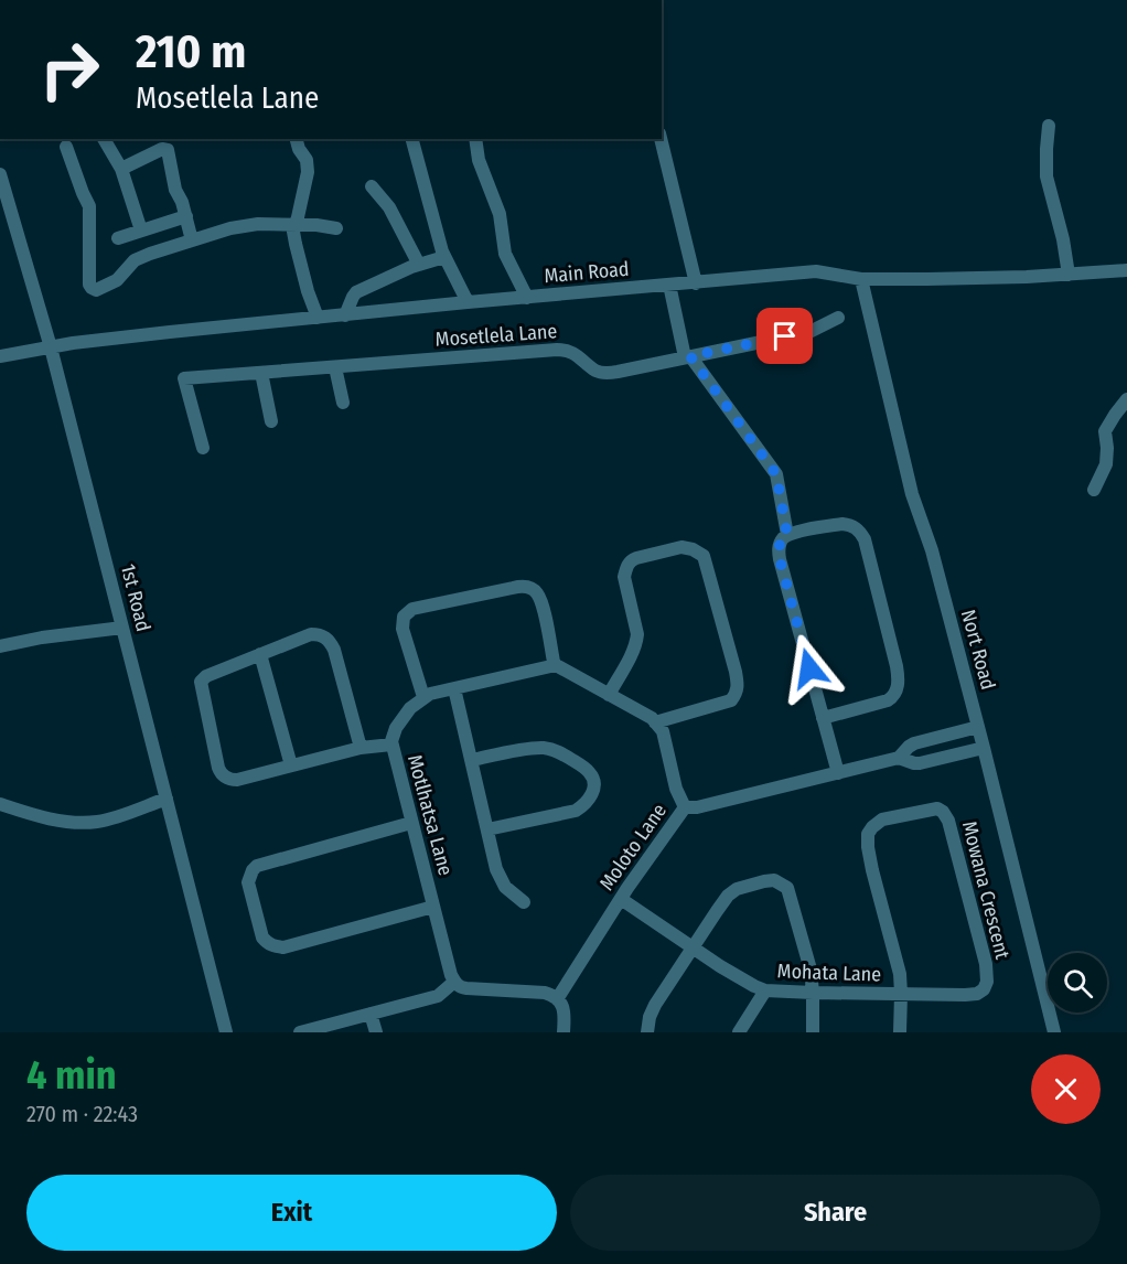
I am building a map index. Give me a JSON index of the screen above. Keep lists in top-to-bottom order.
{
  "streets": {
    "street": [
      "Main Road",
      "Mosetlela Lane",
      "1st Road",
      "Nort Road",
      "Motlhatsa Lane",
      "Moloto Lane",
      "Mowana Crescent",
      "Mohata Lane"
    ]
  },
  "crossings": [
    ["Main Road", "1st Road"],
    ["Main Road", "Nort Road"],
    ["Moloto Lane", "Mohata Lane"],
    ["Mowana Crescent", "Mohata Lane"]
  ],
  "page": {
    "turn": ["210 m", "Mosetlela Lane"],
    "heading": ["4 min", "270 m · 22:43"],
    "buttons": ["Exit", "Share"]
  }
}
